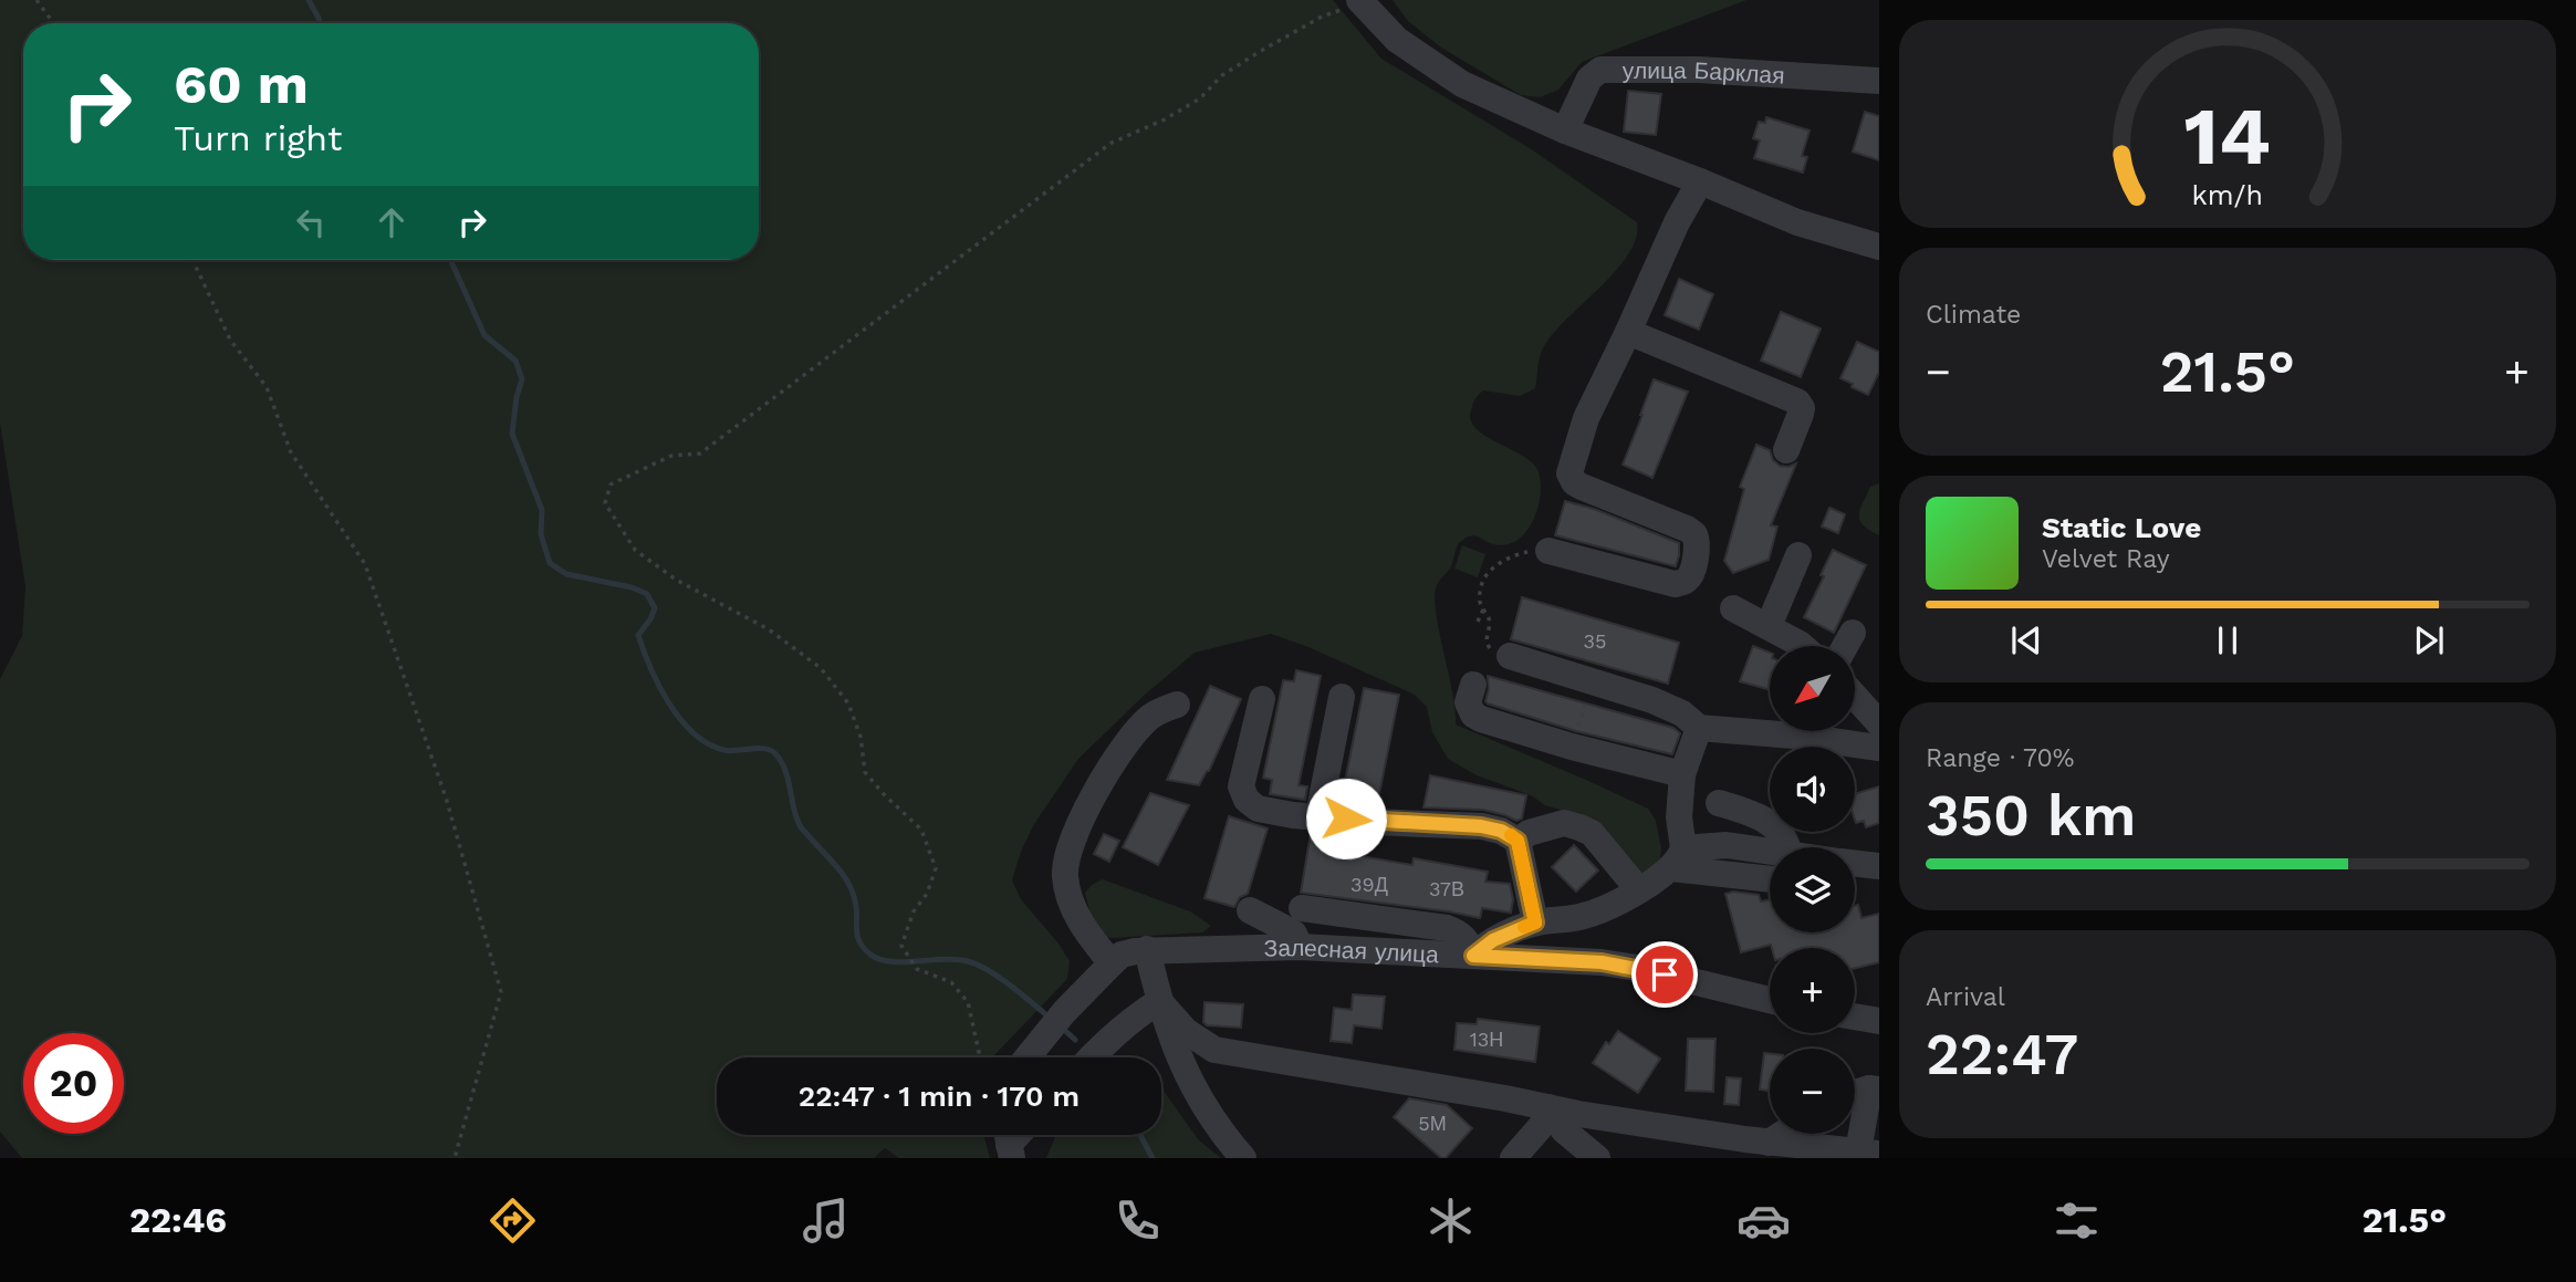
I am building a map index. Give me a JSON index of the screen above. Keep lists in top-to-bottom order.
{
  "streets": {
    "street": ["улица Барклая", "Залесная улица"]
  },
  "house_numbers": [
    "35",
    "39Д",
    "37В",
    "13Н",
    "5М"
  ],
  "north": "bottom left",
  "page": {
    "turn": ["60 m", "Turn right"],
    "tile": [
      "Climate",
      ["Range · 70%", "350 km"],
      ["Arrival", "22:47"]
    ],
    "heat": ["−", "21.5°", "+"],
    "song": ["Static Love", "Velvet Ray"],
    "map_buttons": ["+", "−"],
    "limit": "20",
    "trip": "22:47 · 1 min · 170 m",
    "tabs": ["22:46", "21.5°"],
    "gauge": ["14", "km/h"]
  }
}
